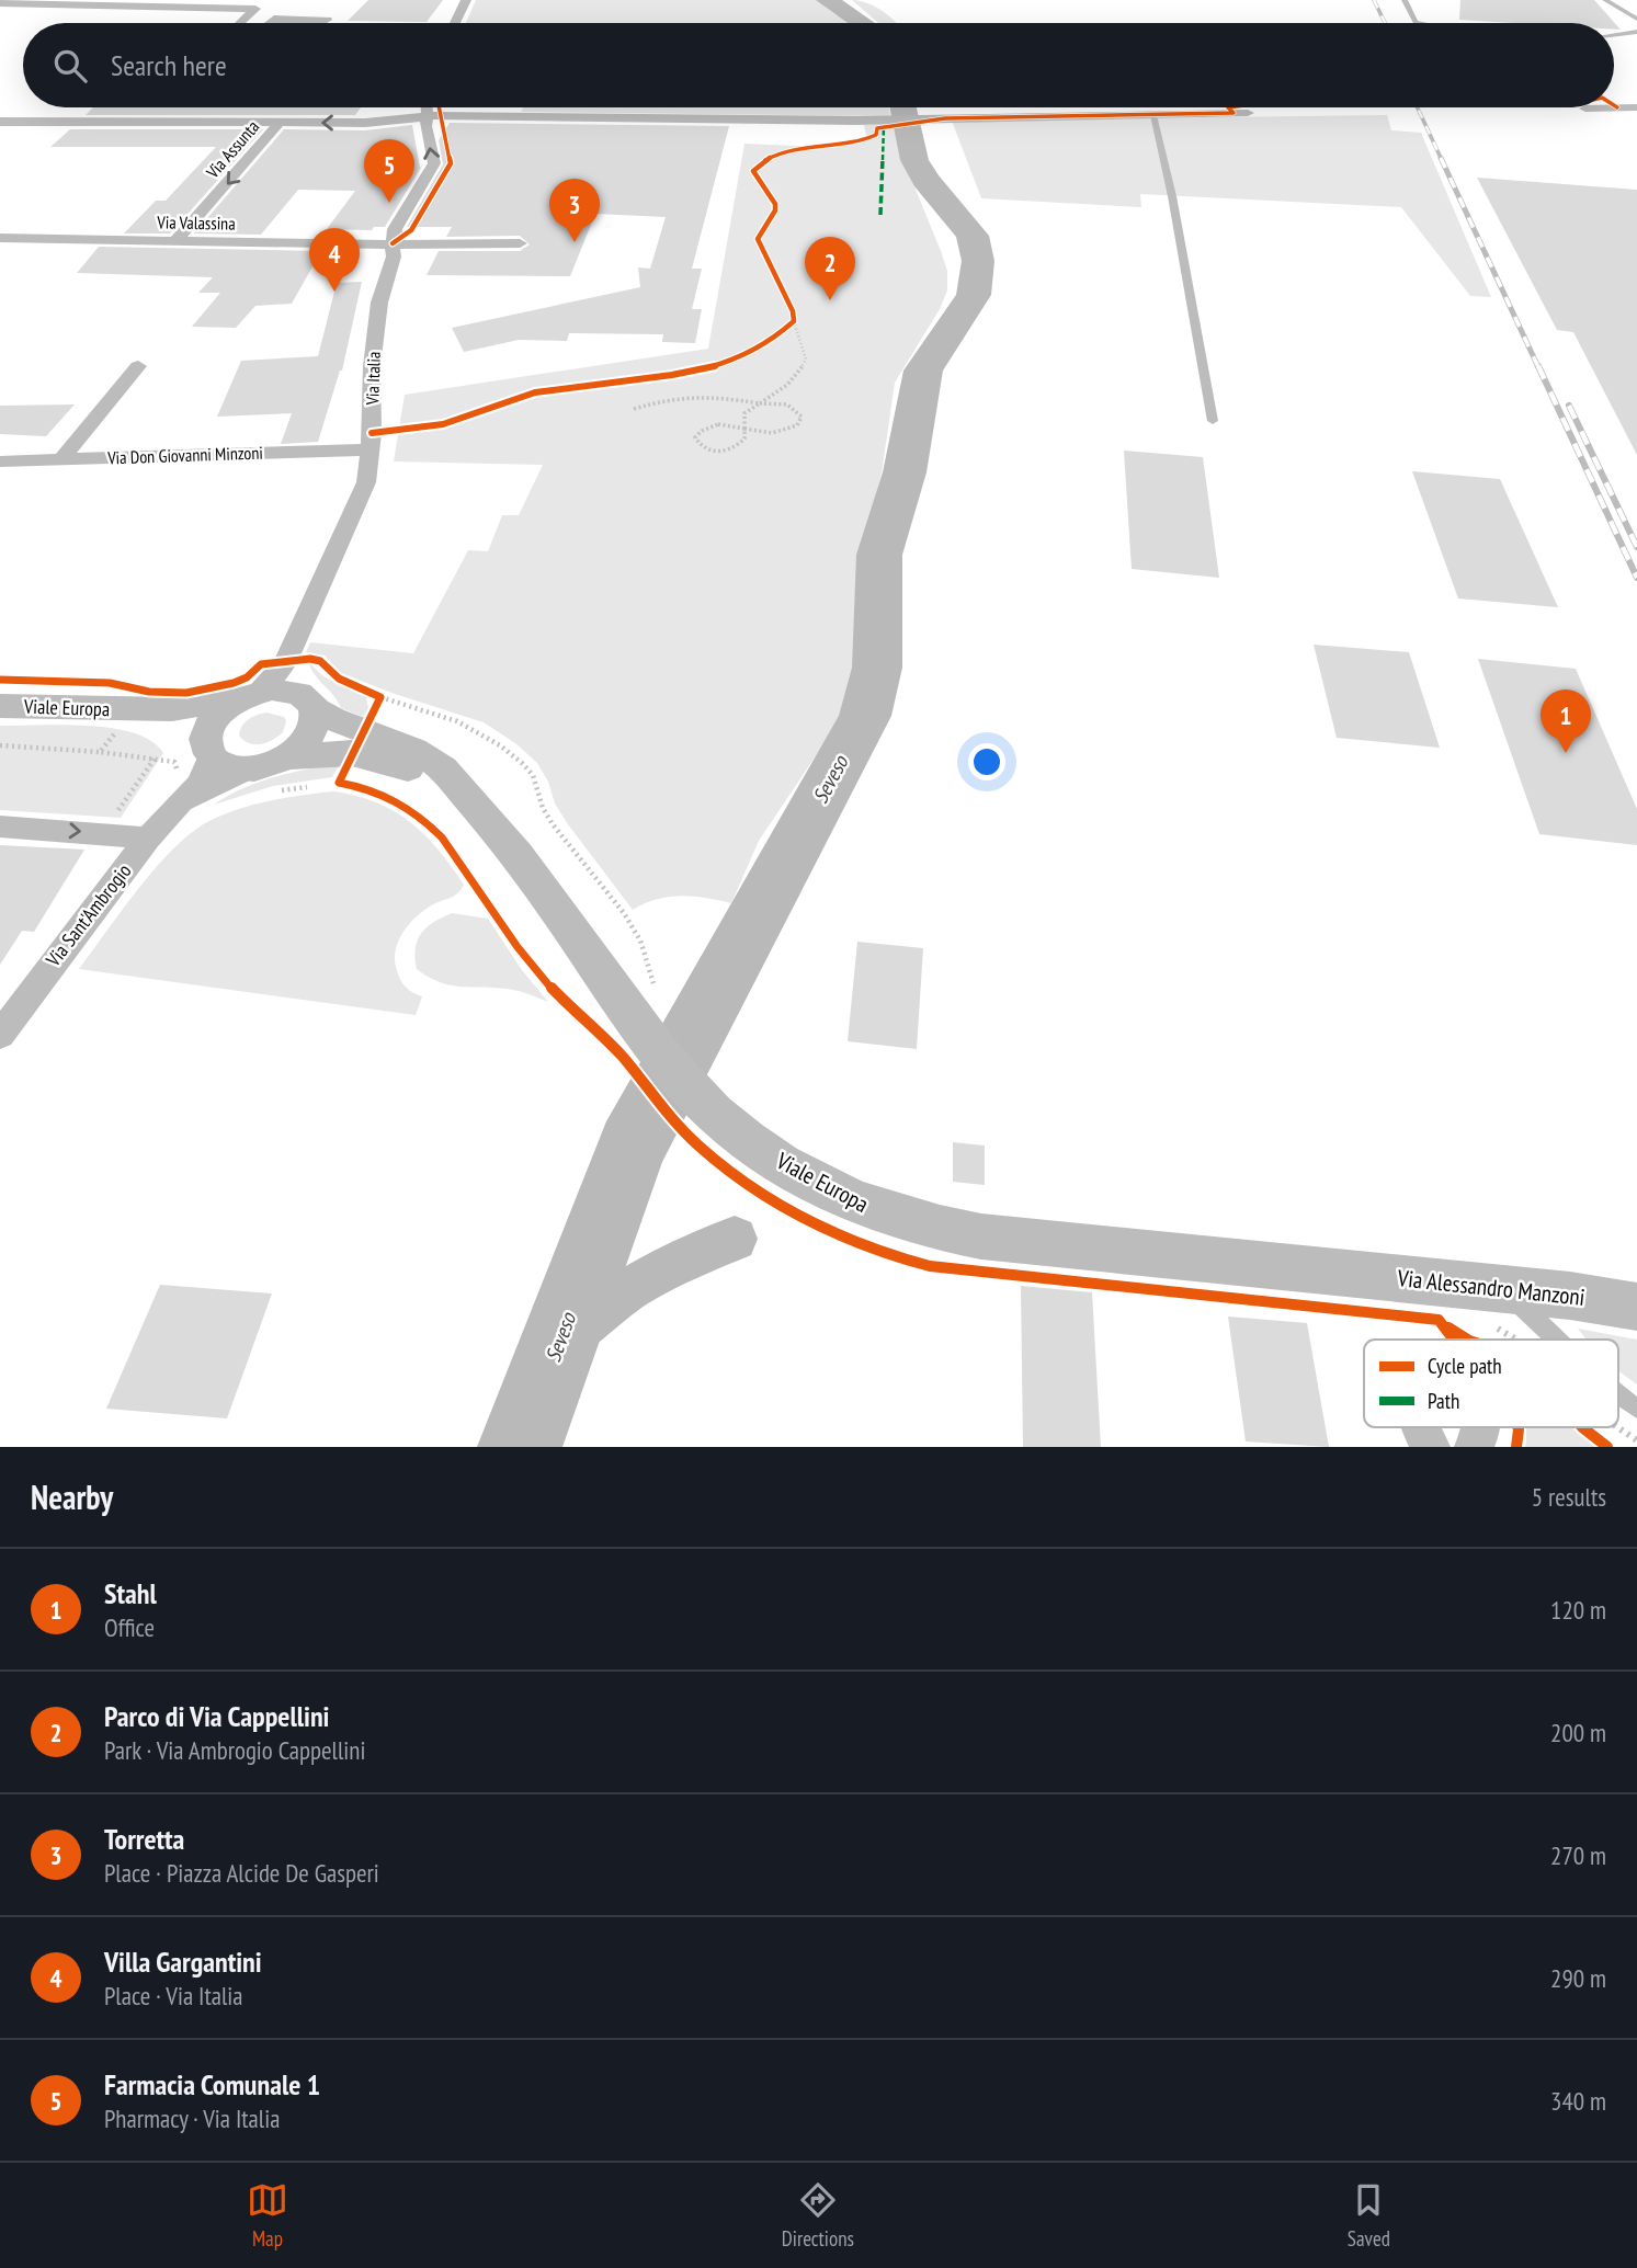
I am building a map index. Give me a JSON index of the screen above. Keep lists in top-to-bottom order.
{
  "streets": {
    "street": [
      "Via Assunta",
      "Via Valassina",
      "Via Italia",
      "Via Don Giovanni Minzoni",
      "Viale Europa",
      "Via Sant'Ambrogio",
      "Via Alessandro Manzoni"
    ]
  },
  "crossings": [
    ["Via Assunta", "Via Valassina"],
    ["Via Assunta", "Via Italia"],
    ["Via Valassina", "Via Italia"],
    ["Via Italia", "Via Don Giovanni Minzoni"],
    ["Via Italia", "Viale Europa"],
    ["Viale Europa", "Via Alessandro Manzoni"]
  ],
  "water": ["Seveso"],
  "legend": ["Cycle path", "Path"],
  "page": {
    "search": "Search here",
    "pins": [
      "5",
      "3",
      "4",
      "2",
      "1"
    ],
    "heading": ["Nearby", "5 results"],
    "list": [
      {
        "mark": "1",
        "name": "Stahl",
        "note": "Office",
        "value": "120 m"
      },
      {
        "mark": "2",
        "name": "Parco di Via Cappellini",
        "note": "Park · Via Ambrogio Cappellini",
        "value": "200 m"
      },
      {
        "mark": "3",
        "name": "Torretta",
        "note": "Place · Piazza Alcide De Gasperi",
        "value": "270 m"
      },
      {
        "mark": "4",
        "name": "Villa Gargantini",
        "note": "Place · Via Italia",
        "value": "290 m"
      },
      {
        "mark": "5",
        "name": "Farmacia Comunale 1",
        "note": "Pharmacy · Via Italia",
        "value": "340 m"
      }
    ],
    "nav": ["Map", "Directions", "Saved"]
  }
}
